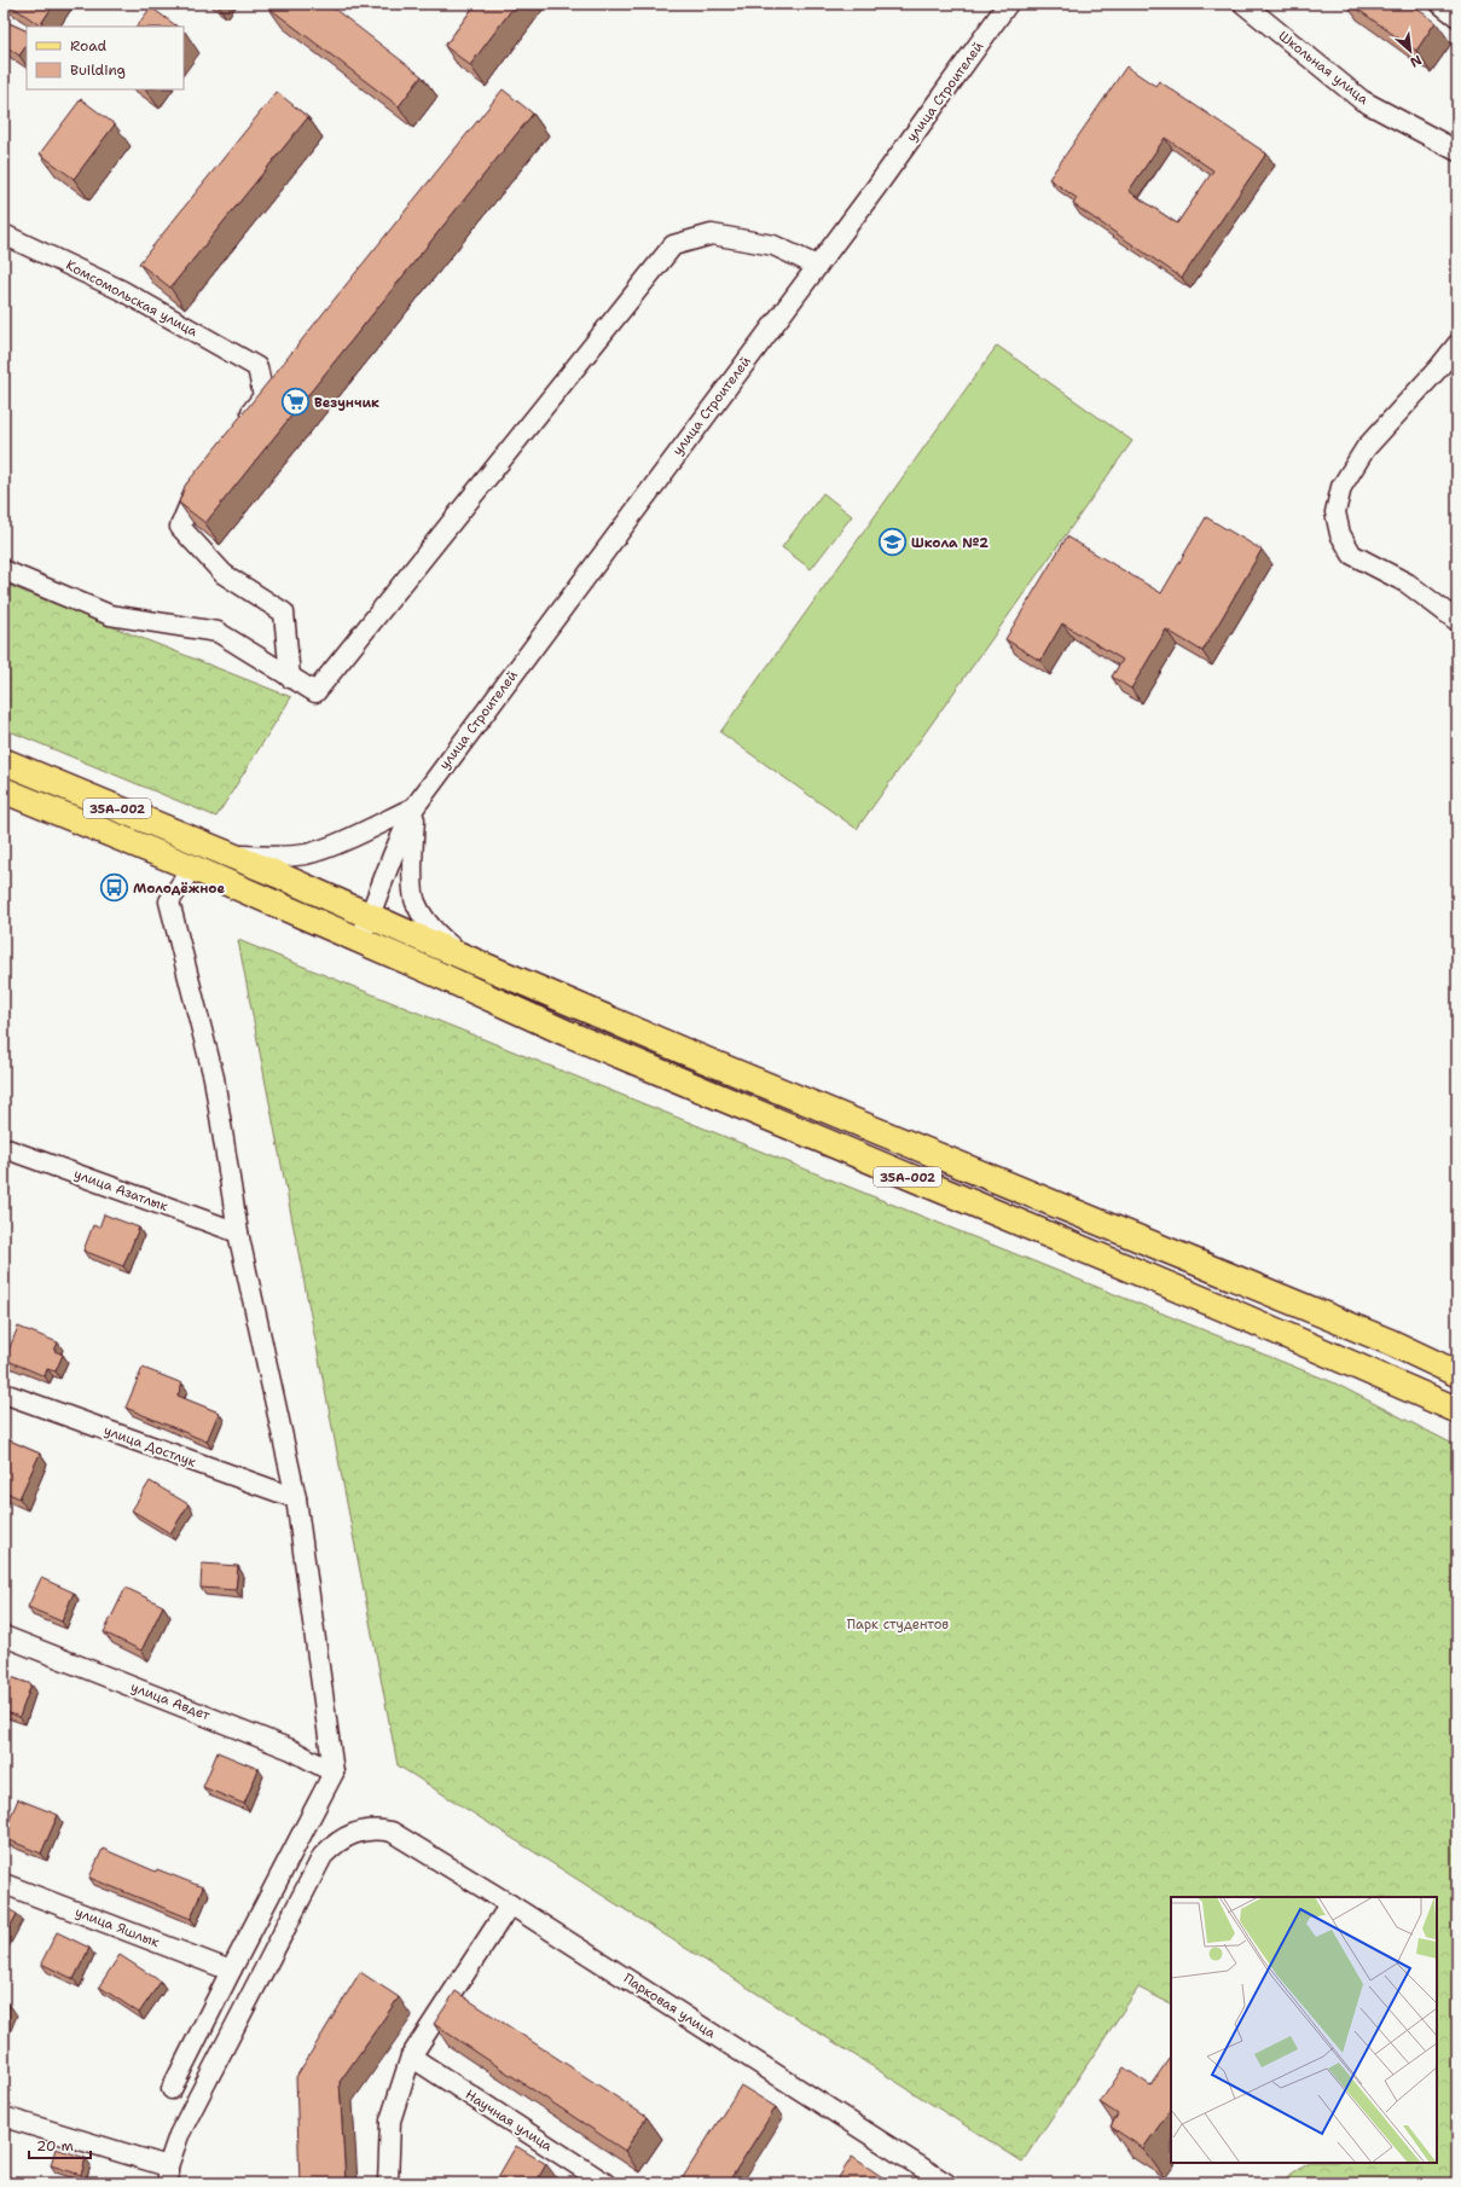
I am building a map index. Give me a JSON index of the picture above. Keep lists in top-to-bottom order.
{
  "streets": {
    "main road": ["35А-002"],
    "street": [
      "Школьная улица",
      "улица Строителей",
      "Комсомольская улица",
      "улица Азатлык",
      "улица Достлук",
      "улица Авдет",
      "улица Яшлык",
      "Парковая улица",
      "Научная улица"
    ]
  },
  "crossings": [
    ["улица Строителей", "35А-002"]
  ],
  "parks": ["Парк студентов"],
  "places": {
    "supermarket": ["Везунчик"],
    "school or university": ["Школа №2"],
    "bus stop": ["Молодёжное"]
  },
  "legend": ["Road", "Building"],
  "scale_bar": "20 m",
  "north": "bottom right"
}
